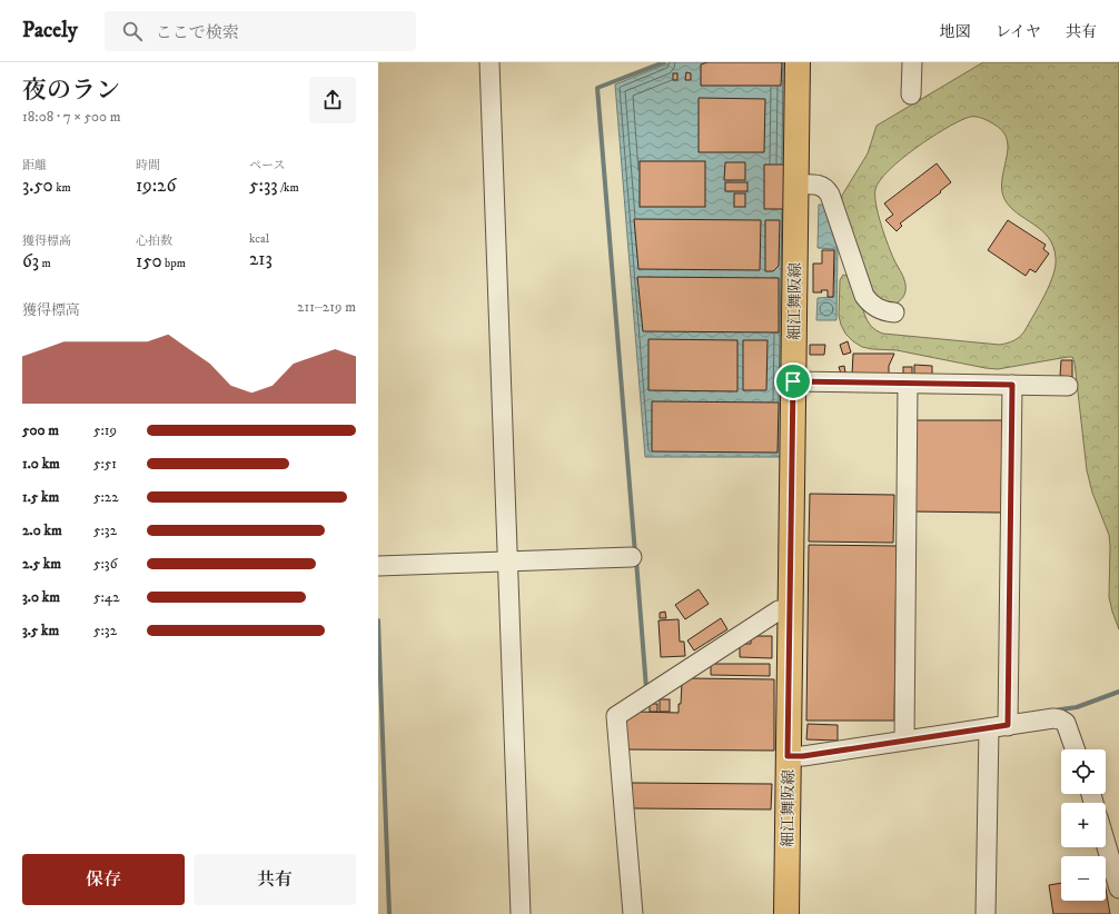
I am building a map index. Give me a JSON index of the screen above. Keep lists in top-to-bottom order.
{
  "streets": {
    "main road": ["細江舞阪線"]
  },
  "page": {
    "header": "Pacely",
    "search": "ここで検索",
    "nav": ["地図", "レイヤ", "共有"],
    "heading": ["夜のラン", "18:08 · 7 × 500 m"],
    "stats": [
      ["距離", "3.50 km"],
      ["時間", "19:26"],
      ["ペース", "5:33 /km"],
      ["獲得標高", "63 m"],
      ["心拍数", "150 bpm"],
      ["kcal", "213"]
    ],
    "chart": ["獲得標高", "211–219 m"],
    "list": [
      {
        "name": "500 m",
        "note": "5:19"
      },
      {
        "name": "1.0 km",
        "note": "5:51"
      },
      {
        "name": "1.5 km",
        "note": "5:22"
      },
      {
        "name": "2.0 km",
        "note": "5:32"
      },
      {
        "name": "2.5 km",
        "note": "5:36"
      },
      {
        "name": "3.0 km",
        "note": "5:42"
      },
      {
        "name": "3.5 km",
        "note": "5:32"
      }
    ],
    "map_buttons": ["+", "−"],
    "buttons": ["保存", "共有"]
  }
}
